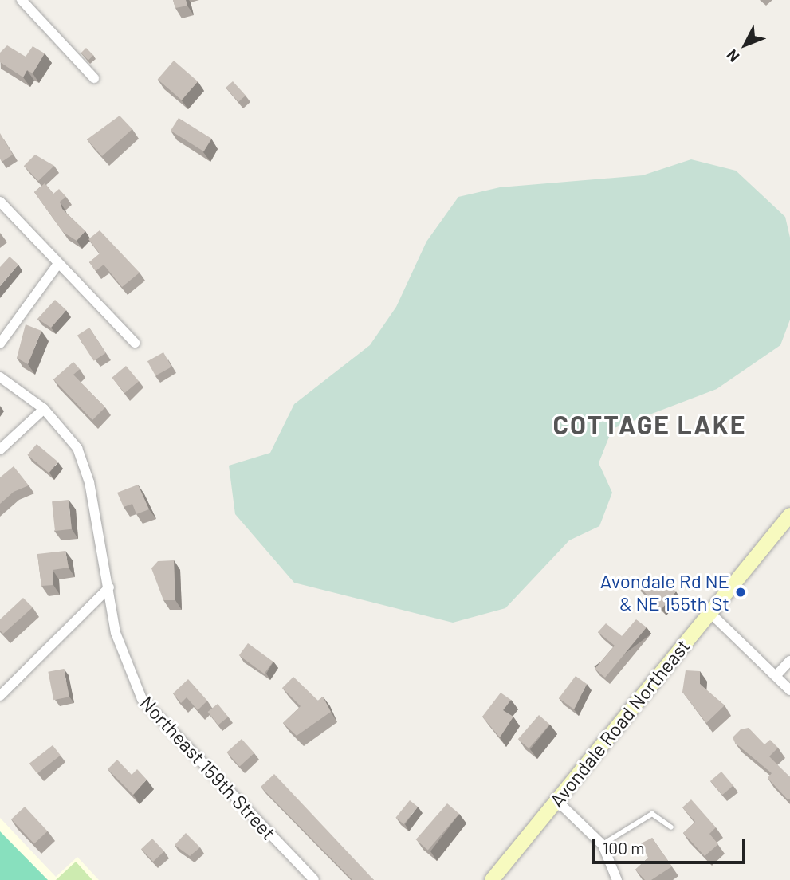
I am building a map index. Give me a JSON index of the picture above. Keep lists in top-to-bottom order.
{
  "streets": {
    "main road": ["Avondale Road Northeast"],
    "street": ["Northeast 159th Street"]
  },
  "districts": ["COTTAGE LAKE"],
  "places": ["Avondale Rd NE & NE 155th St"],
  "scale_bar": "100 m",
  "north": "bottom left"
}
